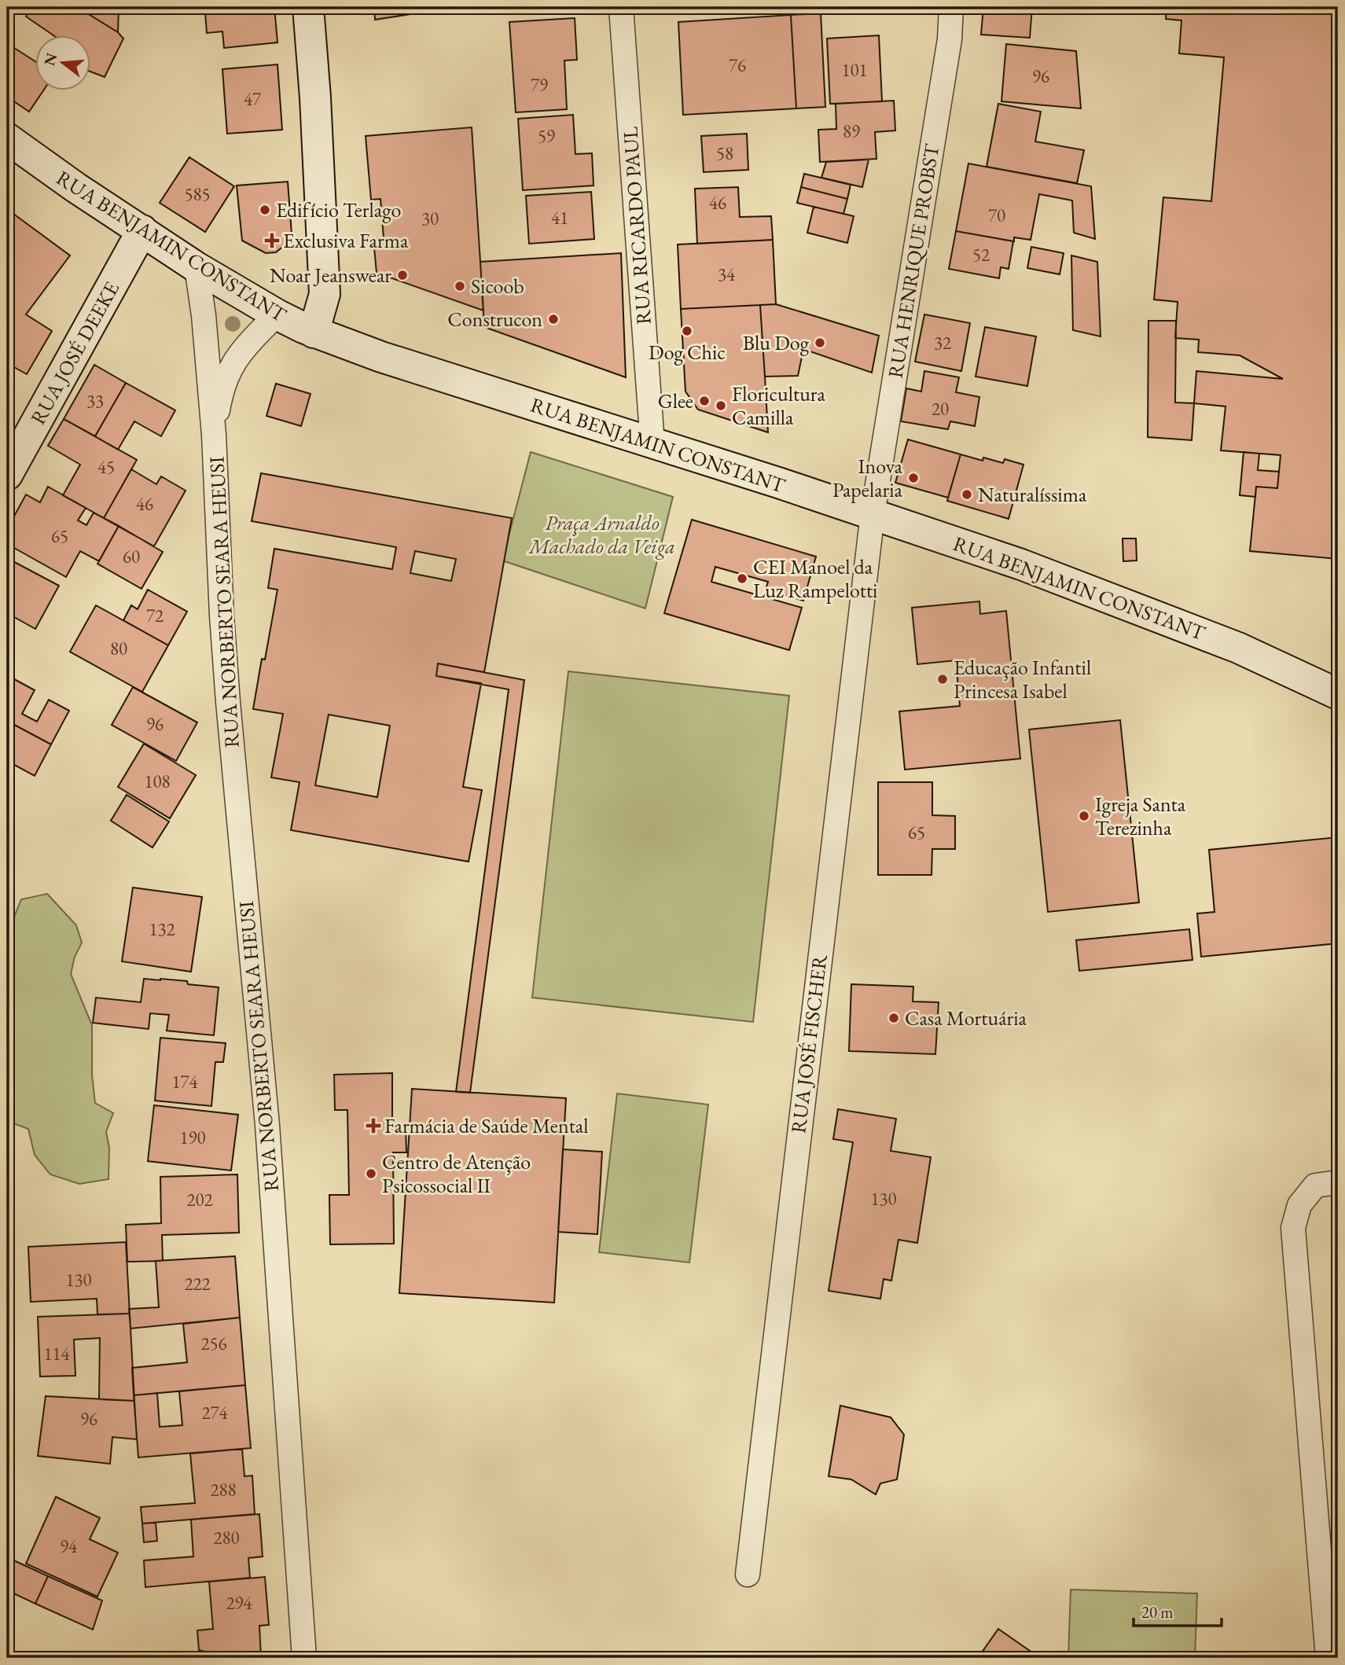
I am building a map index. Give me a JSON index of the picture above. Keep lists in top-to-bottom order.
{
  "streets": {
    "main road": ["RUA BENJAMIN CONSTANT", "RUA JOSÉ DEEKE"],
    "street": [
      "RUA RICARDO PAUL",
      "RUA HENRIQUE PROBST",
      "RUA NORBERTO SEARA HEUSI",
      "RUA JOSÉ FISCHER"
    ]
  },
  "crossings": [
    ["RUA RICARDO PAUL", "RUA BENJAMIN CONSTANT"],
    ["RUA BENJAMIN CONSTANT", "RUA HENRIQUE PROBST"],
    ["RUA BENJAMIN CONSTANT", "RUA JOSÉ DEEKE"],
    ["RUA BENJAMIN CONSTANT", "RUA NORBERTO SEARA HEUSI"],
    ["RUA BENJAMIN CONSTANT", "RUA JOSÉ FISCHER"],
    ["RUA HENRIQUE PROBST", "RUA JOSÉ FISCHER"]
  ],
  "parks": ["Praça Arnaldo Machado da Veiga"],
  "places": {
    "other": [
      "Edifício Terlago",
      "Noar Jeanswear",
      "Sicoob",
      "Construcon",
      "Dog Chic",
      "Blu Dog",
      "Glee",
      "Floricultura Camilla",
      "Inova Papelaria",
      "Naturalíssima",
      "CEI Manoel da Luz Rampelotti",
      "Educação Infantil Princesa Isabel",
      "Igreja Santa Terezinha",
      "Casa Mortuária",
      "Centro de Atenção Psicossocial II"
    ],
    "health": ["Exclusiva Farma", "Farmácia de Saúde Mental"]
  },
  "house_numbers": [
    "76",
    "101",
    "96",
    "79",
    "47",
    "89",
    "59",
    "58",
    "585",
    "46",
    "70",
    "41",
    "30",
    "52",
    "34",
    "32",
    "33",
    "20",
    "45",
    "46",
    "65",
    "60",
    "72",
    "80",
    "96",
    "108",
    "65",
    "132",
    "174",
    "190",
    "130",
    "202",
    "130",
    "222",
    "256",
    "114",
    "274",
    "96",
    "288",
    "280",
    "94",
    "294"
  ],
  "scale_bar": "20 m",
  "north": "left"
}
